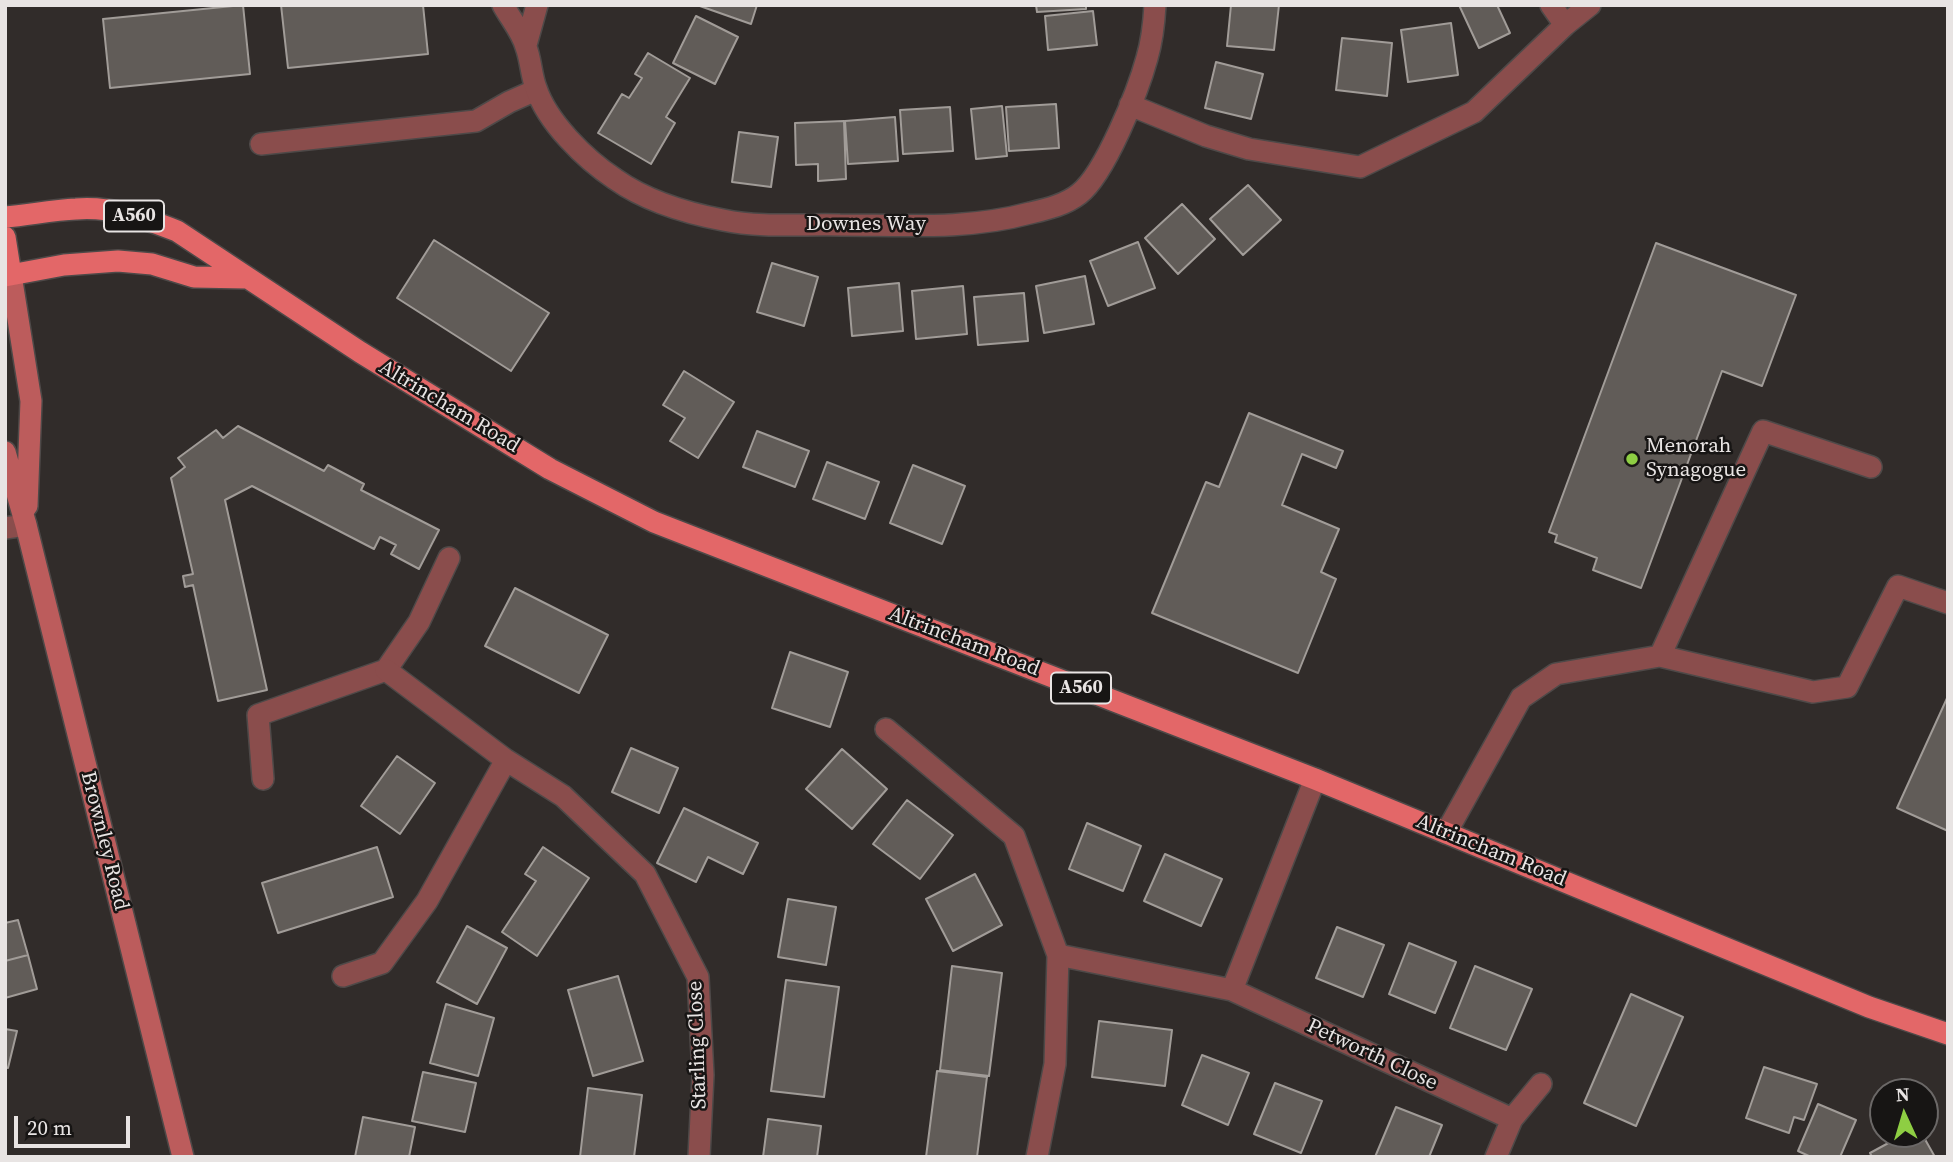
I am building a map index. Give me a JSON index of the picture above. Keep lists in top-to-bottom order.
{
  "streets": {
    "main road": ["A560", "Altrincham Road"],
    "street": [
      "Downes Way",
      "Brownley Road",
      "Starling Close",
      "Petworth Close"
    ]
  },
  "crossings": [
    ["A560", "Altrincham Road"]
  ],
  "places": ["Menorah Synagogue"],
  "scale_bar": "20 m",
  "north": "top"
}
